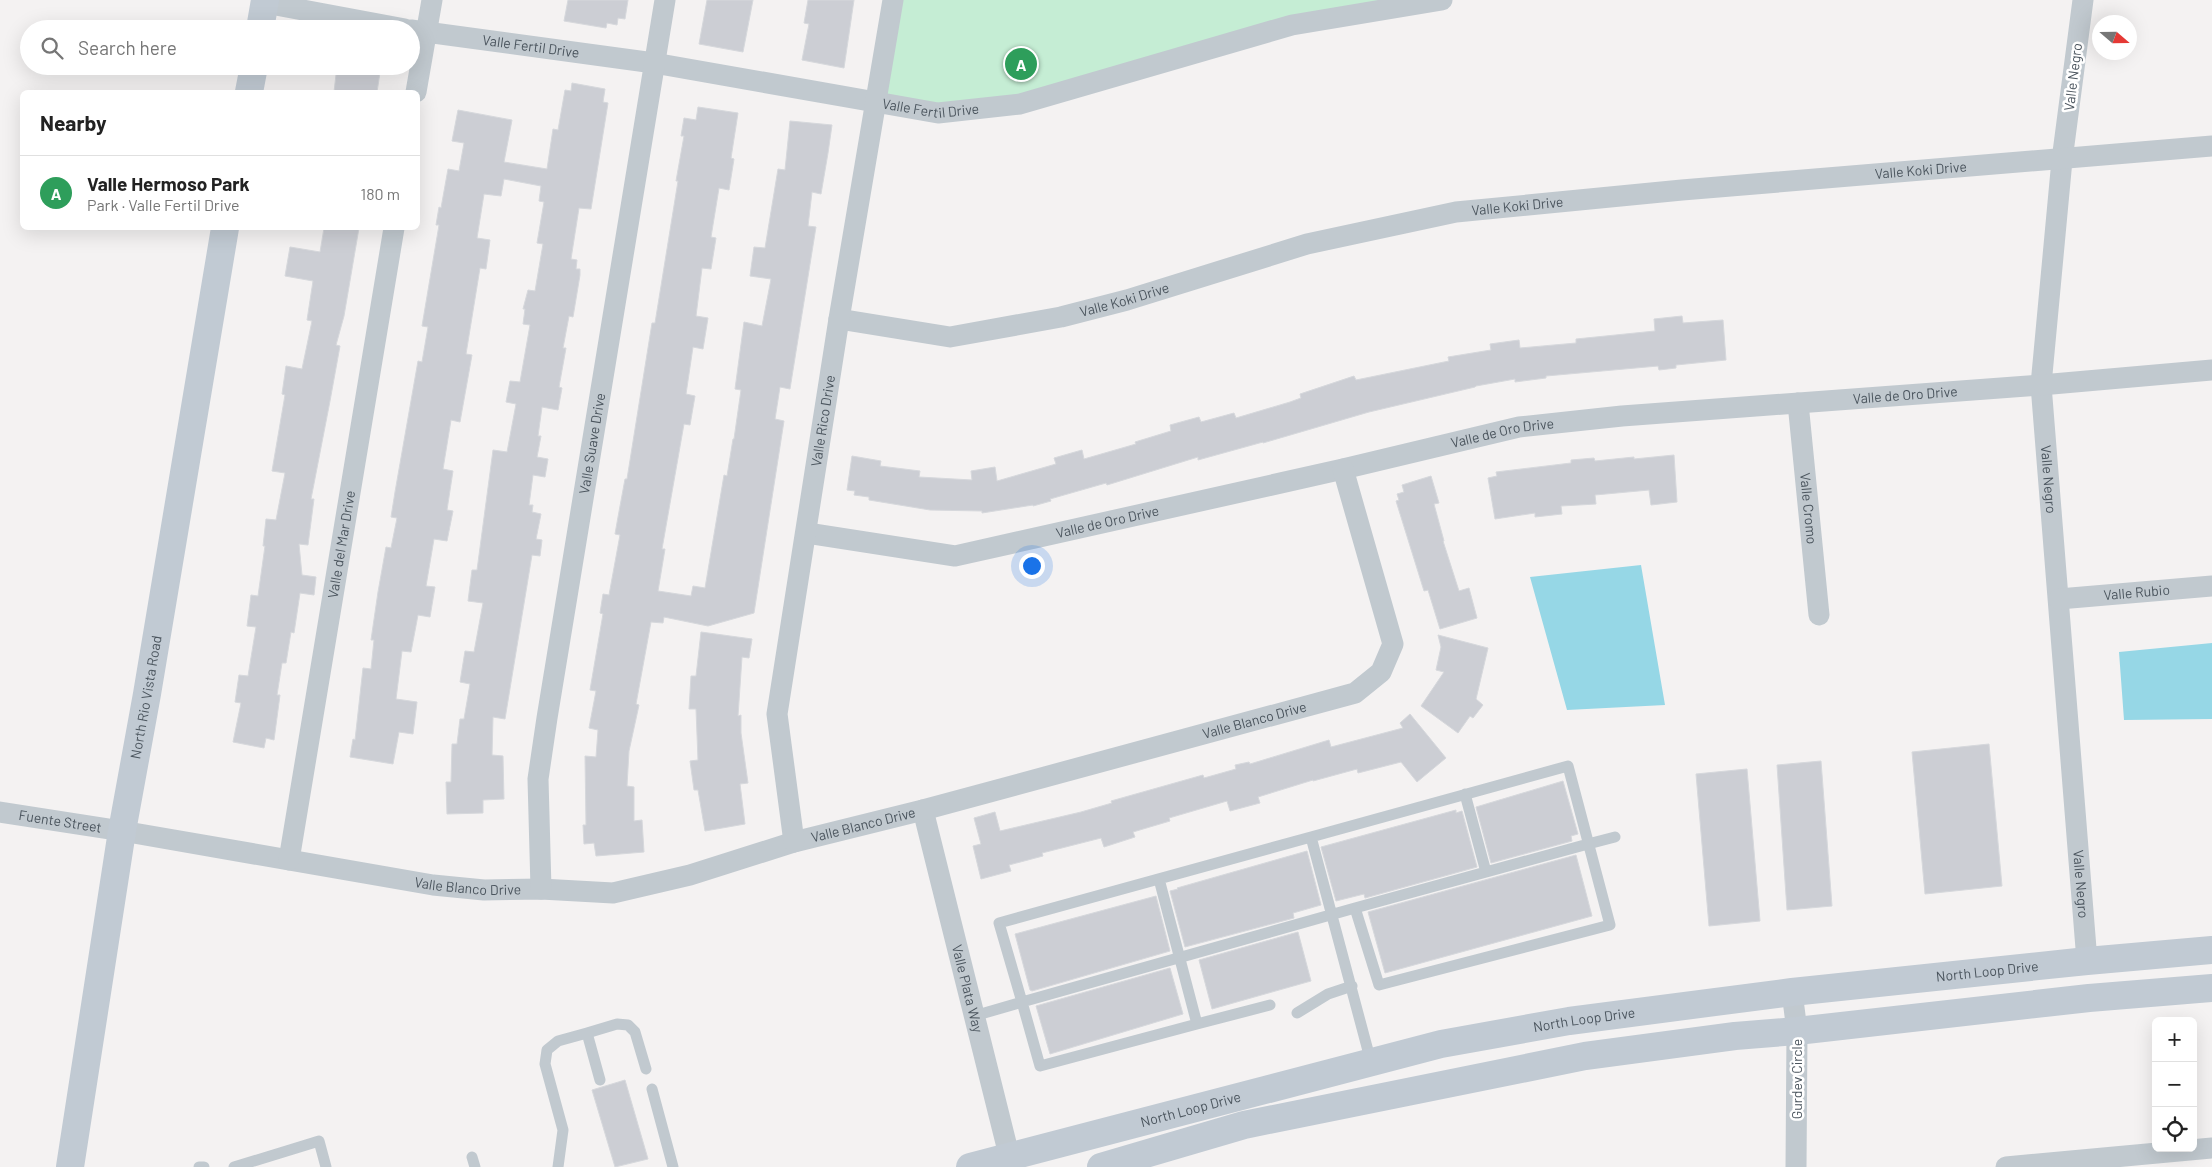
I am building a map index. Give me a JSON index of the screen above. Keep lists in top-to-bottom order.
{
  "streets": {
    "main road": ["North Rio Vista Road", "North Loop Drive"],
    "street": [
      "Valle Fertil Drive",
      "Valle Negro",
      "Valle Koki Drive",
      "Valle de Oro Drive",
      "Valle Rico Drive",
      "Valle Suave Drive",
      "Valle Cromo",
      "Valle del Mar Drive",
      "Valle Rubio",
      "Valle Blanco Drive",
      "Fuente Street",
      "Valle Plata Way",
      "Gurdev Circle"
    ]
  },
  "crossings": [
    ["Valle Fertil Drive", "Valle Rico Drive"],
    ["Valle Fertil Drive", "Valle Suave Drive"],
    ["Valle Negro", "Valle Koki Drive"],
    ["Valle Negro", "Valle de Oro Drive"],
    ["Valle Negro", "Valle Rubio"],
    ["Valle Negro", "North Loop Drive"],
    ["Valle Koki Drive", "Valle Rico Drive"],
    ["Valle de Oro Drive", "Valle Rico Drive"],
    ["Valle de Oro Drive", "Valle Cromo"],
    ["Valle de Oro Drive", "Valle Blanco Drive"],
    ["Valle Rico Drive", "Valle Blanco Drive"],
    ["Valle Suave Drive", "Valle Blanco Drive"],
    ["Valle del Mar Drive", "Valle Blanco Drive"],
    ["North Rio Vista Road", "Valle Blanco Drive"],
    ["North Rio Vista Road", "Fuente Street"],
    ["Valle Blanco Drive", "Fuente Street"],
    ["Valle Blanco Drive", "Valle Plata Way"],
    ["North Loop Drive", "Valle Plata Way"],
    ["North Loop Drive", "Gurdev Circle"]
  ],
  "north": "right",
  "page": {
    "search": "Search here",
    "pins": "A",
    "heading": "Nearby",
    "list": [
      {
        "mark": "A",
        "name": "Valle Hermoso Park",
        "note": "Park · Valle Fertil Drive",
        "value": "180 m"
      }
    ],
    "map_buttons": ["+", "−"]
  }
}
